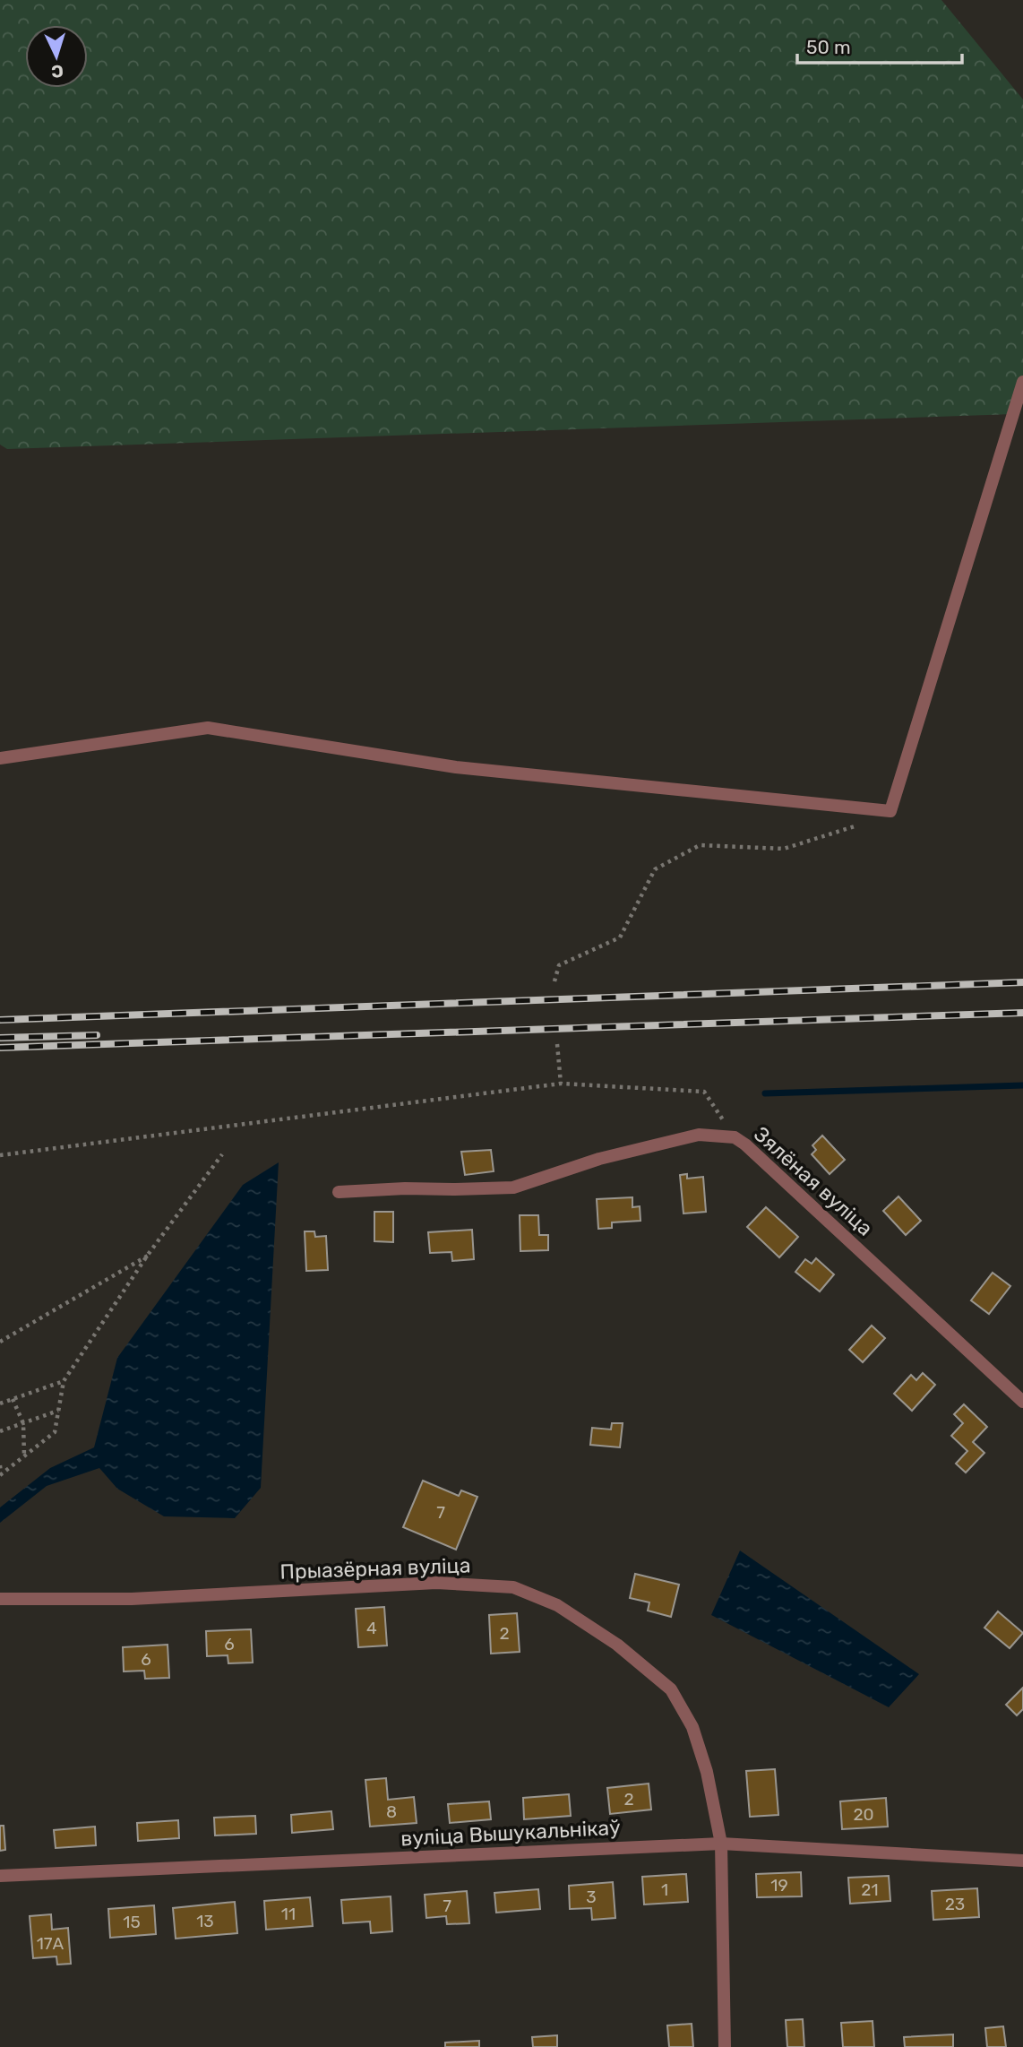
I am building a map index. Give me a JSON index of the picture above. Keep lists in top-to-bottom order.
{
  "streets": {
    "street": ["Зялёная вуліца", "Прыазёрная вуліца", "вуліца Вышукальнікаў"]
  },
  "crossings": [
    ["Прыазёрная вуліца", "вуліца Вышукальнікаў"]
  ],
  "house_numbers": [
    "7",
    "4",
    "2",
    "6",
    "6",
    "2",
    "8",
    "20",
    "19",
    "1",
    "21",
    "3",
    "23",
    "7",
    "11",
    "13",
    "15",
    "17А"
  ],
  "scale_bar": "50 m",
  "north": "bottom"
}
